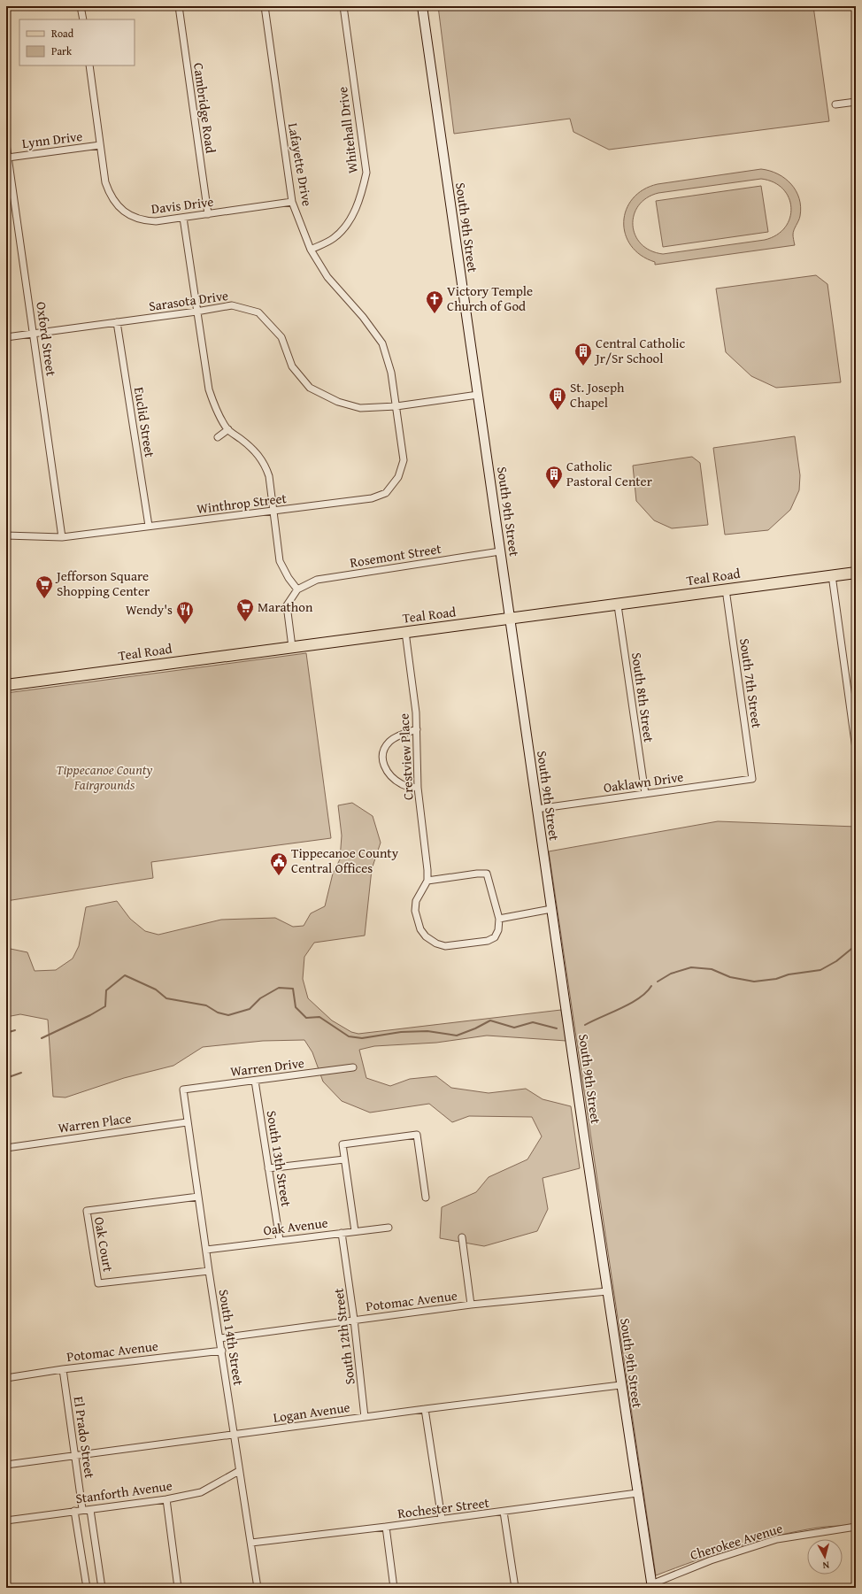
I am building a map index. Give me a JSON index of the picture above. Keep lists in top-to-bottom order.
{
  "streets": {
    "main road": ["Teal Road"],
    "street": [
      "Cambridge Road",
      "Whitehall Drive",
      "Lynn Drive",
      "Lafayette Drive",
      "Davis Drive",
      "South 9th Street",
      "Sarasota Drive",
      "Oxford Street",
      "Euclid Street",
      "Winthrop Street",
      "Rosemont Street",
      "South 7th Street",
      "South 8th Street",
      "Crestview Place",
      "Oaklawn Drive",
      "Warren Drive",
      "Warren Place",
      "South 13th Street",
      "Oak Avenue",
      "Oak Court",
      "Potomac Avenue",
      "South 12th Street",
      "South 14th Street",
      "Logan Avenue",
      "El Prado Street",
      "Stanforth Avenue",
      "Rochester Street",
      "Cherokee Avenue"
    ]
  },
  "crossings": [
    ["Cambridge Road", "Davis Drive"],
    ["Whitehall Drive", "Lafayette Drive"],
    ["Lynn Drive", "Davis Drive"],
    ["Lynn Drive", "Oxford Street"],
    ["Lafayette Drive", "Davis Drive"],
    ["Lafayette Drive", "Sarasota Drive"],
    ["Lafayette Drive", "Winthrop Street"],
    ["South 9th Street", "Sarasota Drive"],
    ["South 9th Street", "Rosemont Street"],
    ["South 9th Street", "Teal Road"],
    ["South 9th Street", "Oaklawn Drive"],
    ["South 9th Street", "Potomac Avenue"],
    ["South 9th Street", "Logan Avenue"],
    ["South 9th Street", "Rochester Street"],
    ["South 9th Street", "Cherokee Avenue"],
    ["Sarasota Drive", "Oxford Street"],
    ["Sarasota Drive", "Euclid Street"],
    ["Sarasota Drive", "Winthrop Street"],
    ["Oxford Street", "Winthrop Street"],
    ["Euclid Street", "Winthrop Street"],
    ["Teal Road", "South 7th Street"],
    ["Teal Road", "South 8th Street"],
    ["Teal Road", "Crestview Place"],
    ["South 7th Street", "Oaklawn Drive"],
    ["South 8th Street", "Oaklawn Drive"],
    ["Warren Drive", "South 13th Street"],
    ["Warren Drive", "South 14th Street"],
    ["Warren Place", "South 14th Street"],
    ["South 13th Street", "Oak Avenue"],
    ["Oak Avenue", "South 12th Street"],
    ["Oak Avenue", "South 14th Street"],
    ["Oak Court", "South 14th Street"],
    ["Potomac Avenue", "South 12th Street"],
    ["Potomac Avenue", "South 14th Street"],
    ["Potomac Avenue", "El Prado Street"],
    ["South 12th Street", "Logan Avenue"],
    ["South 14th Street", "Logan Avenue"],
    ["South 14th Street", "Stanforth Avenue"],
    ["South 14th Street", "Rochester Street"],
    ["Logan Avenue", "El Prado Street"],
    ["El Prado Street", "Stanforth Avenue"]
  ],
  "parks": ["Tippecanoe County Fairgrounds"],
  "places": {
    "church": ["Victory Temple Church of God"],
    "building": ["Central Catholic Jr/Sr School", "St. Joseph Chapel", "Catholic Pastoral Center"],
    "supermarket": ["Jefforson Square Shopping Center", "Marathon"],
    "restaurant": ["Wendy's"],
    "public building": ["Tippecanoe County Central Offices"]
  },
  "legend": ["Road", "Park"],
  "north": "bottom"
}
